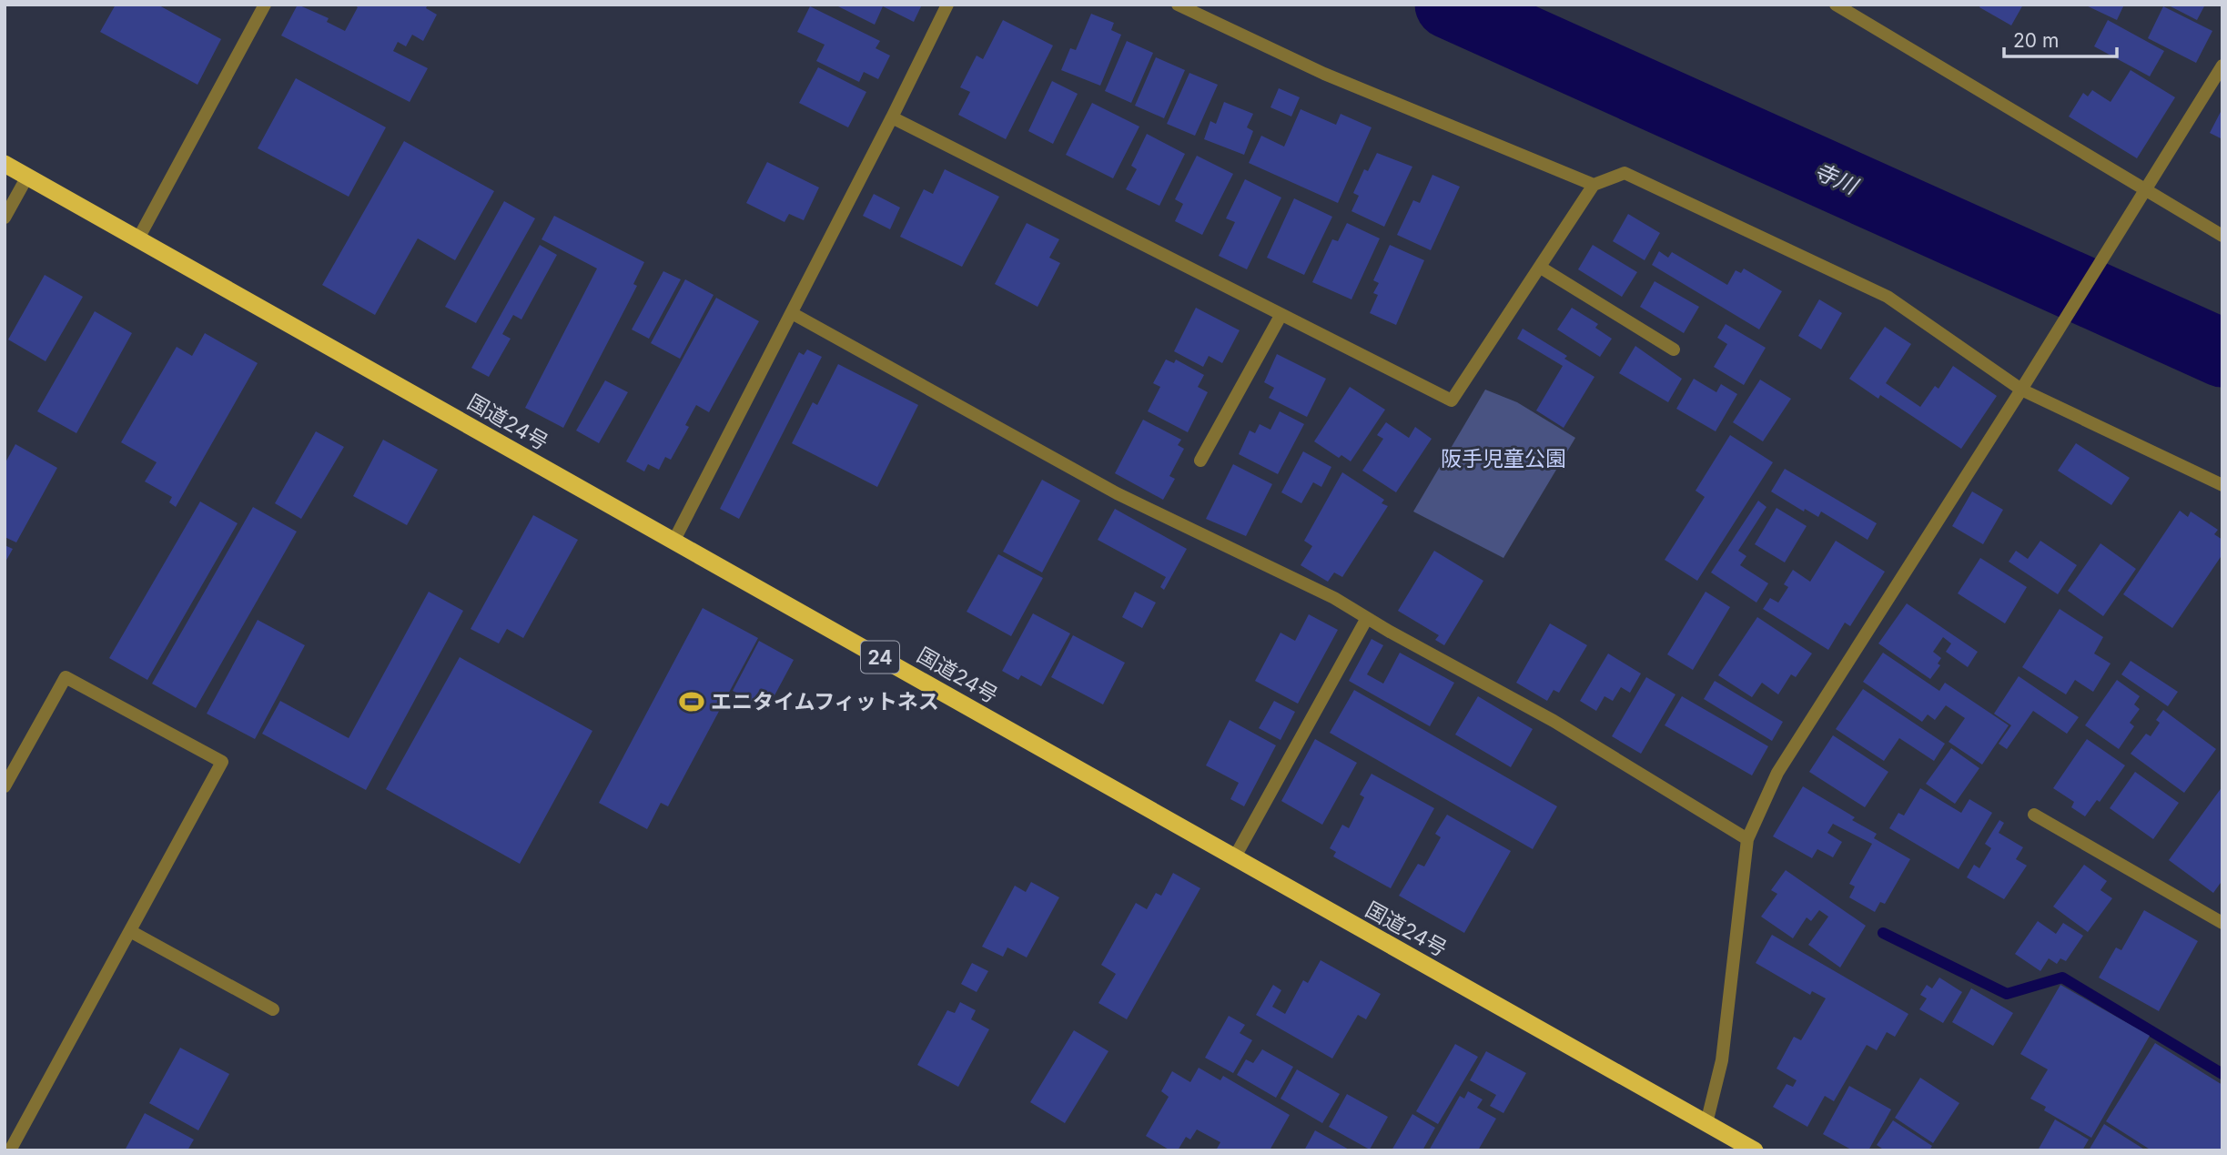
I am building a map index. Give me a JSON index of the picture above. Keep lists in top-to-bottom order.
{
  "streets": {
    "highway": ["国道24号", "24"]
  },
  "water": ["寺川"],
  "parks": ["阪手児童公園"],
  "places": {
    "sports": ["エニタイムフィットネス"]
  },
  "scale_bar": "20 m"
}
